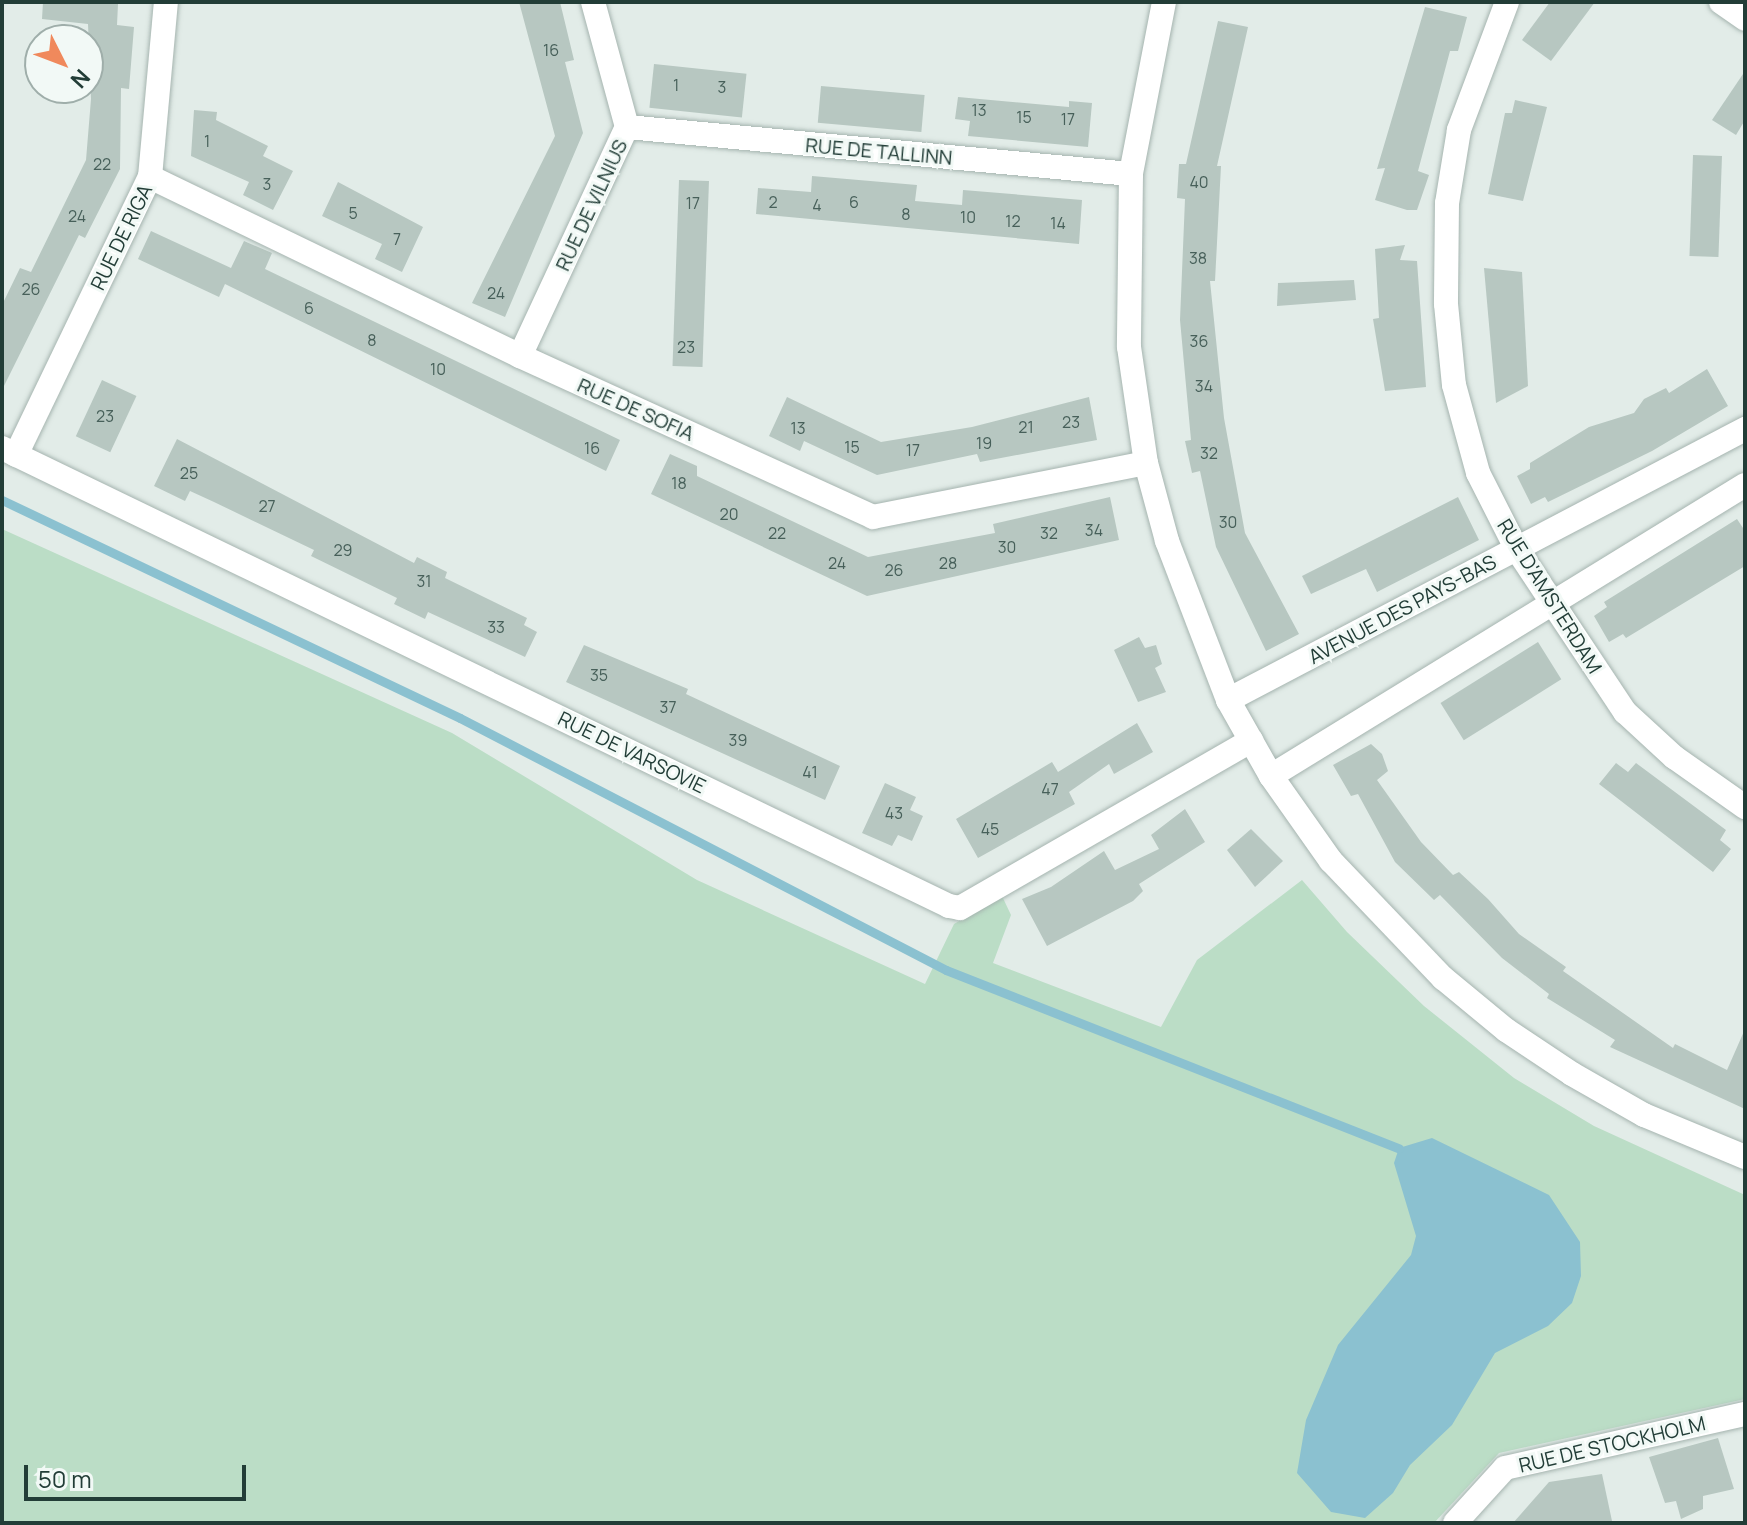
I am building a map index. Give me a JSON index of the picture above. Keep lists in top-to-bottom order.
{
  "streets": {
    "street": [
      "RUE DE TALLINN",
      "RUE DE VILNIUS",
      "RUE DE RIGA",
      "RUE DE SOFIA",
      "RUE D'AMSTERDAM",
      "AVENUE DES PAYS-BAS",
      "RUE DE VARSOVIE",
      "RUE DE STOCKHOLM"
    ]
  },
  "crossings": [
    ["RUE DE TALLINN", "RUE DE VILNIUS"],
    ["RUE DE VILNIUS", "RUE DE SOFIA"],
    ["RUE DE RIGA", "RUE DE SOFIA"],
    ["RUE DE RIGA", "RUE DE VARSOVIE"],
    ["RUE D'AMSTERDAM", "AVENUE DES PAYS-BAS"]
  ],
  "house_numbers": [
    "16",
    "1",
    "3",
    "13",
    "15",
    "17",
    "1",
    "22",
    "40",
    "3",
    "2",
    "6",
    "17",
    "4",
    "5",
    "8",
    "24",
    "10",
    "12",
    "14",
    "7",
    "38",
    "26",
    "24",
    "6",
    "8",
    "36",
    "23",
    "10",
    "34",
    "23",
    "23",
    "21",
    "13",
    "19",
    "15",
    "16",
    "17",
    "32",
    "25",
    "18",
    "27",
    "20",
    "30",
    "34",
    "22",
    "32",
    "30",
    "29",
    "24",
    "28",
    "26",
    "31",
    "33",
    "35",
    "37",
    "39",
    "41",
    "47",
    "43",
    "45"
  ],
  "scale_bar": "50 m",
  "north": "bottom right"
}
